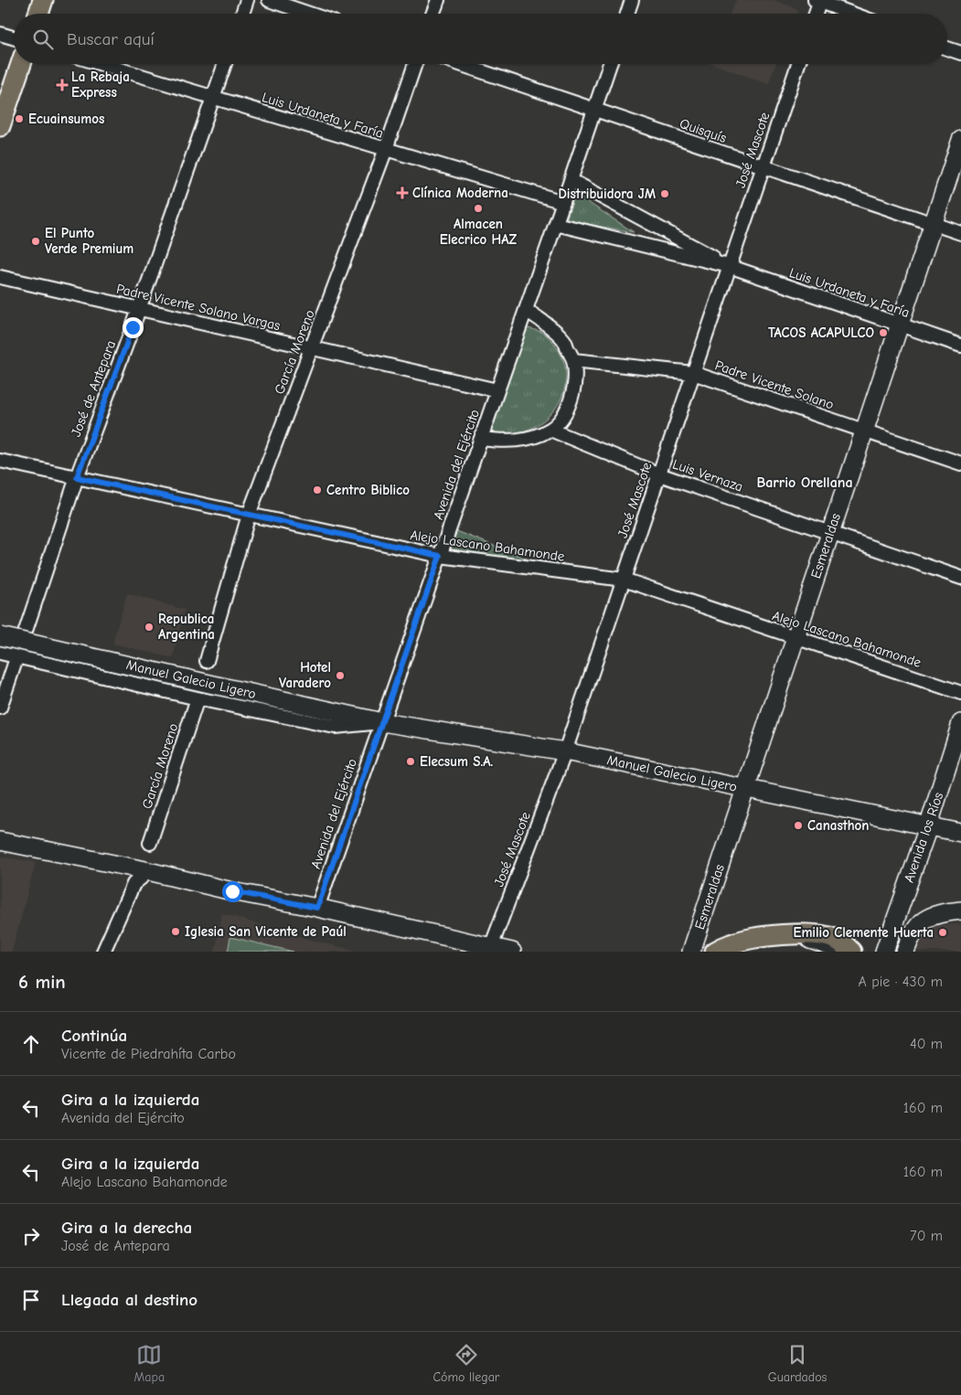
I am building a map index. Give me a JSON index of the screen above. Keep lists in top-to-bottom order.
{
  "streets": {
    "main road": ["Esmeraldas", "Manuel Galecio Ligero", "Avenida los Ríos"],
    "street": [
      "Luis Urdaneta y Faría",
      "Quisquís",
      "José Mascote",
      "Padre Vicente Solano Vargas",
      "García Moreno",
      "Padre Vicente Solano",
      "José de Antepara",
      "Avenida del Ejército",
      "Luis Vernaza",
      "Alejo Lascano Bahamonde"
    ]
  },
  "crossings": [
    ["Luis Urdaneta y Faría", "José Mascote"],
    ["Luis Urdaneta y Faría", "García Moreno"],
    ["Luis Urdaneta y Faría", "José de Antepara"],
    ["Luis Urdaneta y Faría", "Avenida del Ejército"],
    ["Luis Urdaneta y Faría", "Esmeraldas"],
    ["Quisquís", "José Mascote"],
    ["Quisquís", "Avenida del Ejército"],
    ["Quisquís", "Esmeraldas"],
    ["José Mascote", "Padre Vicente Solano"],
    ["José Mascote", "Luis Vernaza"],
    ["José Mascote", "Alejo Lascano Bahamonde"],
    ["José Mascote", "Manuel Galecio Ligero"],
    ["Padre Vicente Solano Vargas", "García Moreno"],
    ["Padre Vicente Solano Vargas", "José de Antepara"],
    ["Padre Vicente Solano Vargas", "Avenida del Ejército"],
    ["García Moreno", "Alejo Lascano Bahamonde"],
    ["García Moreno", "Manuel Galecio Ligero"],
    ["Padre Vicente Solano", "Esmeraldas"],
    ["José de Antepara", "Alejo Lascano Bahamonde"],
    ["José de Antepara", "Manuel Galecio Ligero"],
    ["Avenida del Ejército", "Alejo Lascano Bahamonde"],
    ["Avenida del Ejército", "Manuel Galecio Ligero"],
    ["Luis Vernaza", "Esmeraldas"],
    ["Alejo Lascano Bahamonde", "Esmeraldas"],
    ["Esmeraldas", "Manuel Galecio Ligero"],
    ["Manuel Galecio Ligero", "Avenida los Ríos"]
  ],
  "districts": ["Barrio Orellana"],
  "places": {
    "health": ["La Rebaja Express", "Clínica Moderna"],
    "other": [
      "Ecuainsumos",
      "Distribuidora JM",
      "Almacen Elecrico HAZ",
      "El Punto Verde Premium",
      "TACOS ACAPULCO",
      "Centro Biblico",
      "Republica Argentina",
      "Hotel Varadero",
      "Elecsum S.A.",
      "Canasthon",
      "Iglesia San Vicente de Paúl",
      "Emilio Clemente Huerta"
    ]
  },
  "page": {
    "search": "Buscar aquí",
    "heading": ["6 min", "A pie · 430 m"],
    "list": [
      ["Continúa", "Vicente de Piedrahíta Carbo", "40 m"],
      ["Gira a la izquierda", "Avenida del Ejército", "160 m"],
      ["Gira a la izquierda", "Alejo Lascano Bahamonde", "160 m"],
      ["Gira a la derecha", "José de Antepara", "70 m"],
      "Llegada al destino"
    ],
    "nav": ["Mapa", "Cómo llegar", "Guardados"]
  }
}
